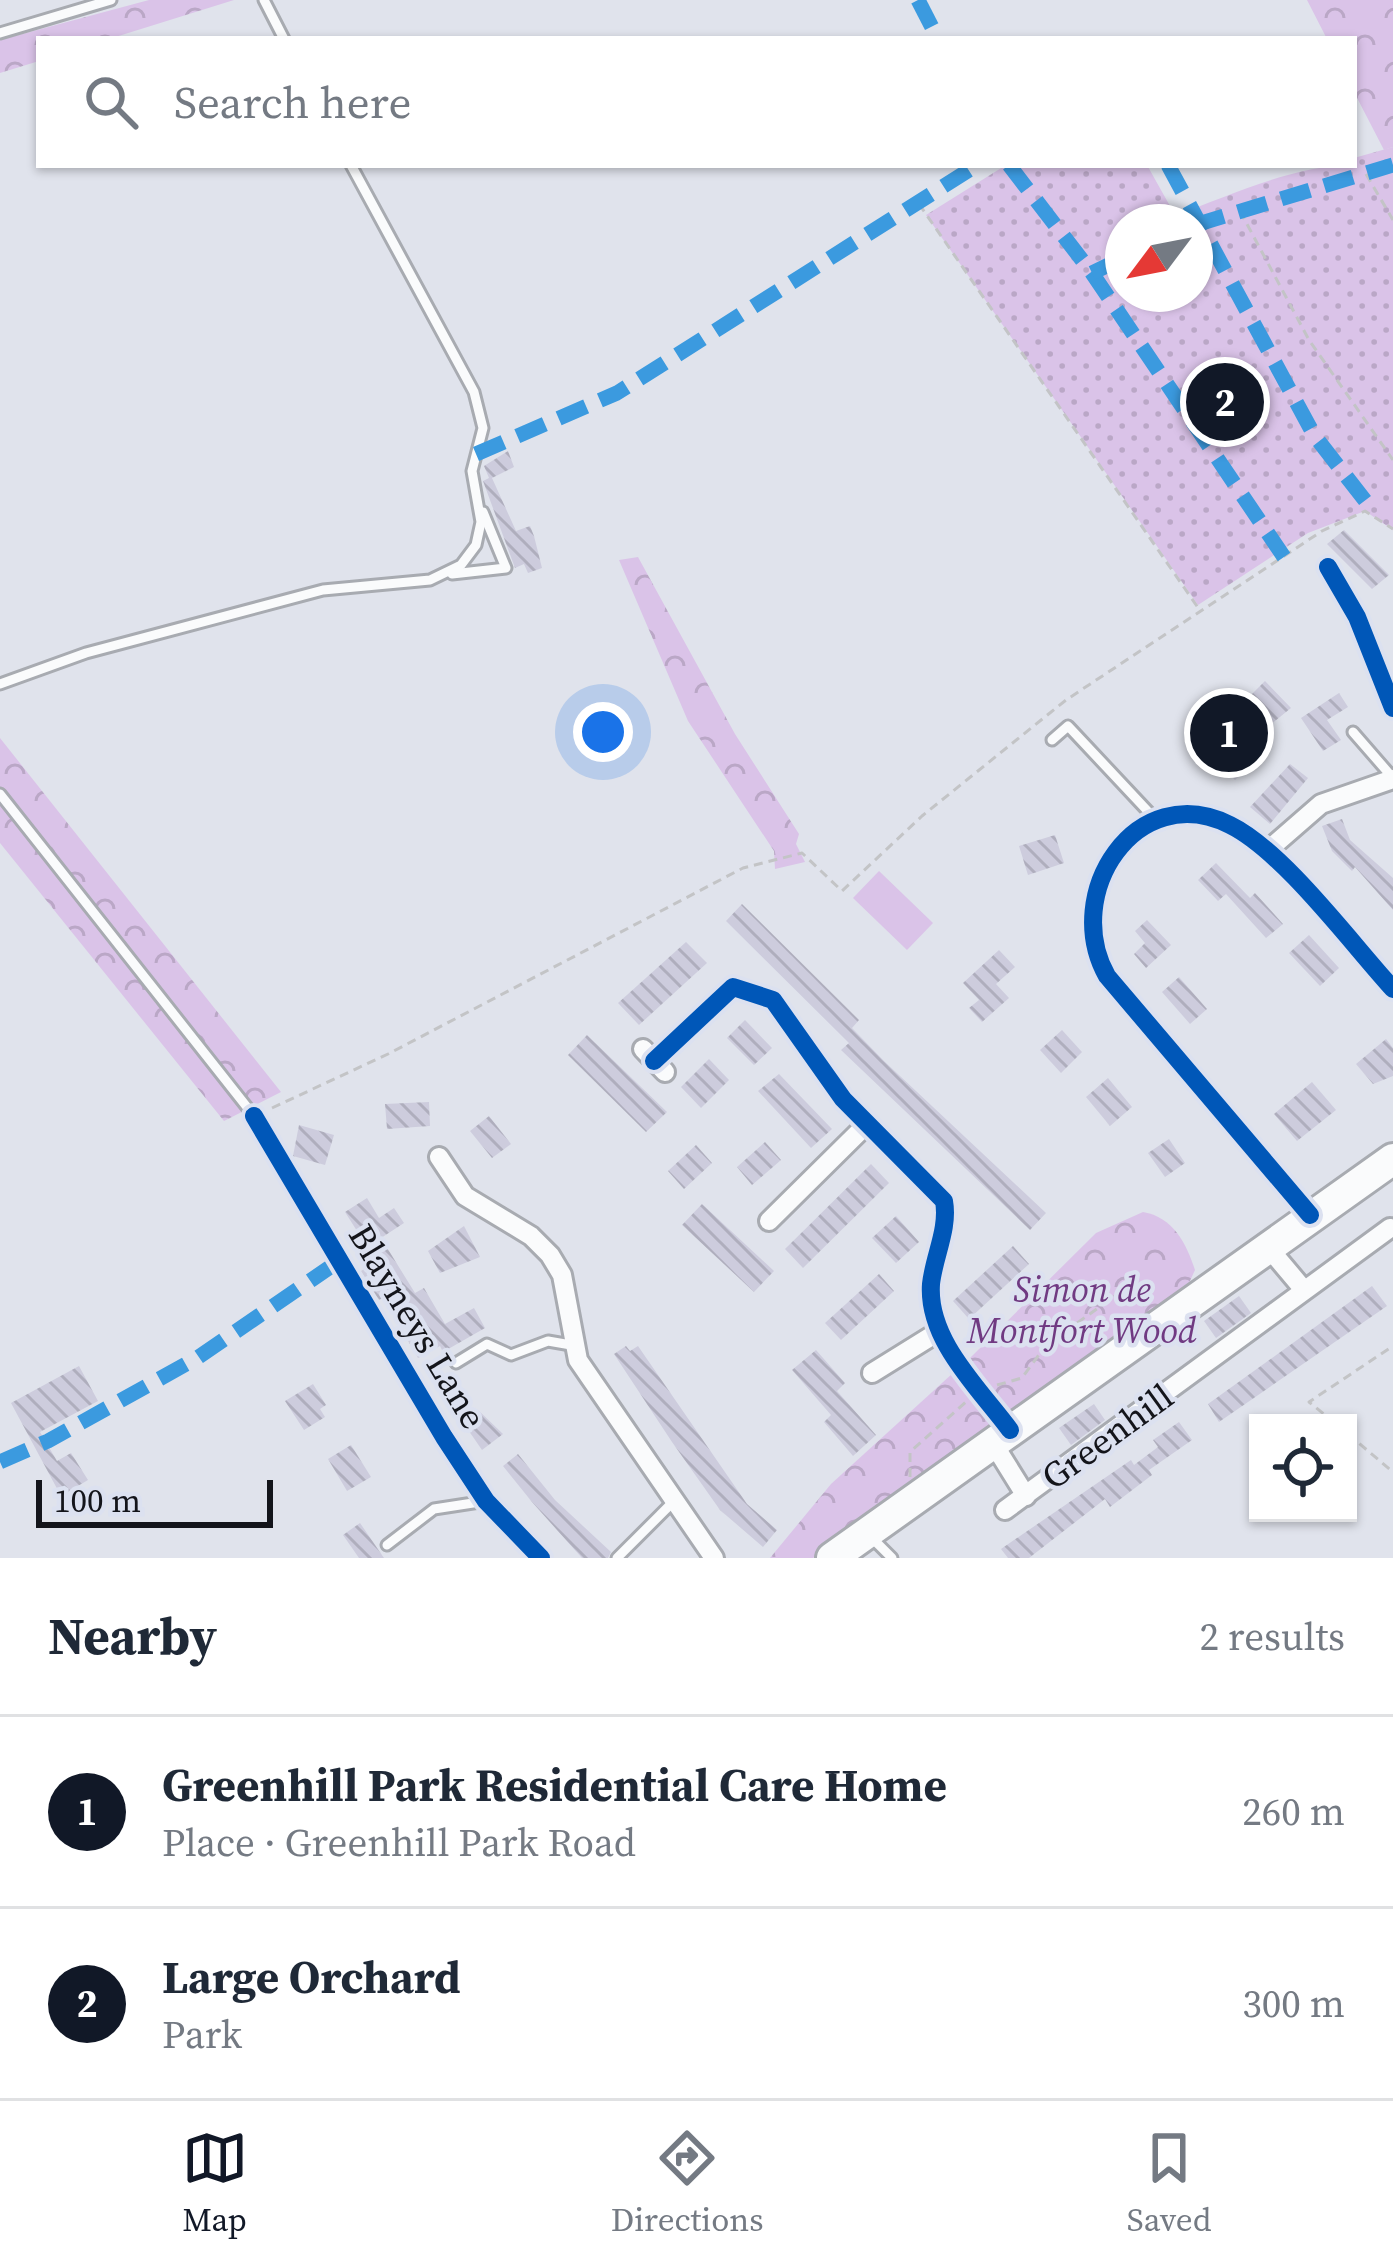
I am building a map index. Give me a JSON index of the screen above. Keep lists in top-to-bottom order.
{
  "streets": {
    "main road": ["Greenhill"],
    "street": ["Blayneys Lane"]
  },
  "parks": ["Simon de Montfort Wood"],
  "scale_bar": "100 m",
  "north": "bottom left",
  "page": {
    "search": "Search here",
    "pins": ["2", "1"],
    "scale": "100 m",
    "heading": ["Nearby", "2 results"],
    "list": [
      {
        "mark": "1",
        "name": "Greenhill Park Residential Care Home",
        "note": "Place · Greenhill Park Road",
        "value": "260 m"
      },
      {
        "mark": "2",
        "name": "Large Orchard",
        "note": "Park",
        "value": "300 m"
      }
    ],
    "nav": ["Map", "Directions", "Saved"]
  }
}
